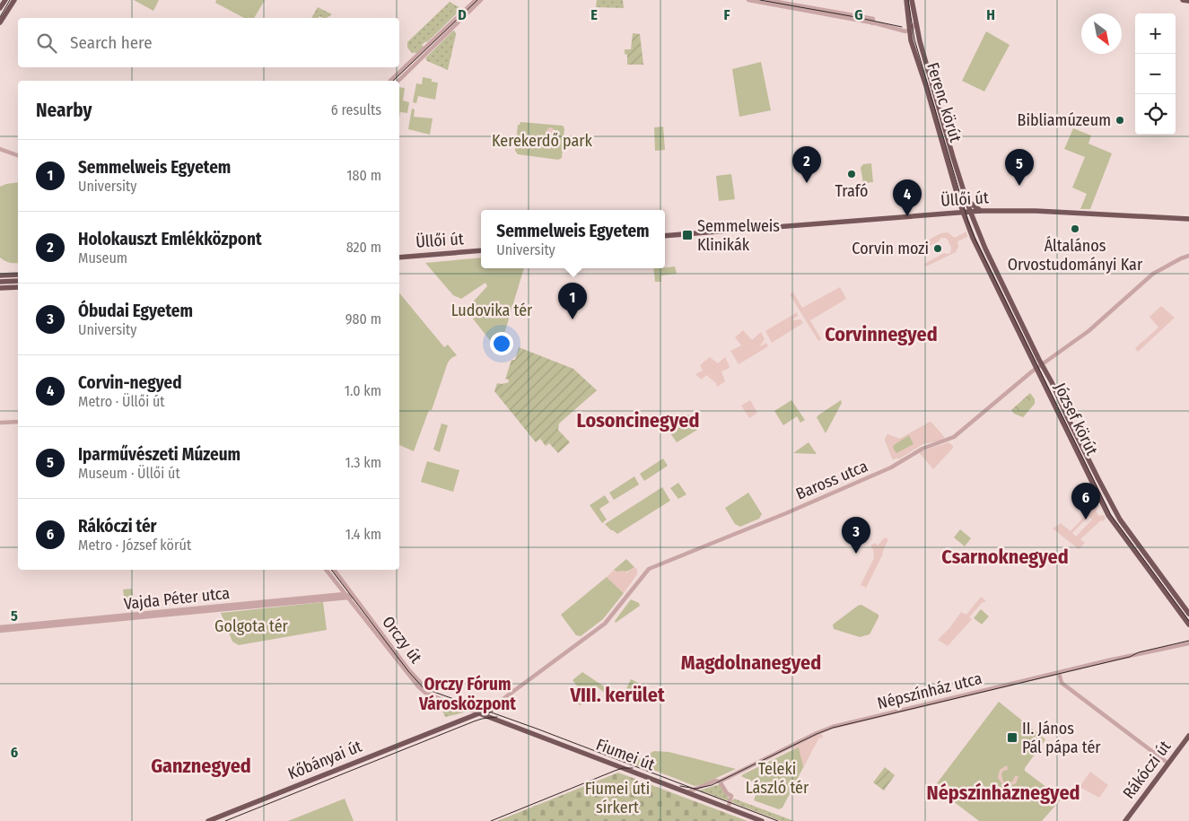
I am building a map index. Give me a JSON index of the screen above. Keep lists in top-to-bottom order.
{
  "streets": {
    "main road": [
      "Ferenc körút",
      "Üllői út",
      "József körút",
      "Fiumei út",
      "Kőbányai út",
      "Rákóczi út"
    ],
    "street": [
      "Baross utca",
      "Vajda Péter utca",
      "Orczy út",
      "Népszínház utca"
    ]
  },
  "crossings": [
    ["Ferenc körút", "Üllői út"],
    ["Ferenc körút", "József körút"],
    ["Üllői út", "József körút"],
    ["József körút", "Baross utca"],
    ["Baross utca", "Fiumei út"],
    ["Baross utca", "Kőbányai út"],
    ["Vajda Péter utca", "Orczy út"],
    ["Népszínház utca", "Fiumei út"],
    ["Fiumei út", "Kőbányai út"]
  ],
  "districts": [
    "Corvinnegyed",
    "Losoncinegyed",
    "Csarnoknegyed",
    "Magdolnanegyed",
    "Orczy Fórum Városközpont",
    "VIII. kerület",
    "Ganznegyed",
    "Népszínháznegyed"
  ],
  "parks": [
    "Kerekerdő park",
    "Ludovika tér",
    "Golgota tér",
    "Teleki László tér",
    "Fiumei úti sírkert"
  ],
  "places": {
    "other": [
      "Bibliamúzeum",
      "Trafó",
      "Általános Orvostudományi Kar",
      "Corvin mozi"
    ],
    "transit": ["Semmelweis Klinikák", "II. János Pál pápa tér"]
  },
  "north": "bottom right",
  "page": {
    "map_buttons": ["+", "−"],
    "search": "Search here",
    "heading": ["Nearby", "6 results"],
    "list": [
      {
        "mark": "1",
        "name": "Semmelweis Egyetem",
        "note": "University",
        "value": "180 m"
      },
      {
        "mark": "2",
        "name": "Holokauszt Emlékközpont",
        "note": "Museum",
        "value": "820 m"
      },
      {
        "mark": "3",
        "name": "Óbudai Egyetem",
        "note": "University",
        "value": "980 m"
      },
      {
        "mark": "4",
        "name": "Corvin-negyed",
        "note": "Metro · Üllői út",
        "value": "1.0 km"
      },
      {
        "mark": "5",
        "name": "Iparművészeti Múzeum",
        "note": "Museum · Üllői út",
        "value": "1.3 km"
      },
      {
        "mark": "6",
        "name": "Rákóczi tér",
        "note": "Metro · József körút",
        "value": "1.4 km"
      }
    ],
    "pins": [
      "2",
      "5",
      "4",
      "1",
      "6",
      "3"
    ],
    "popup": ["Semmelweis Egyetem", "University"]
  },
  "grid": {
    "columns": [
      "D",
      "E",
      "F",
      "G",
      "H"
    ],
    "rows": ["5", "6"]
  }
}
